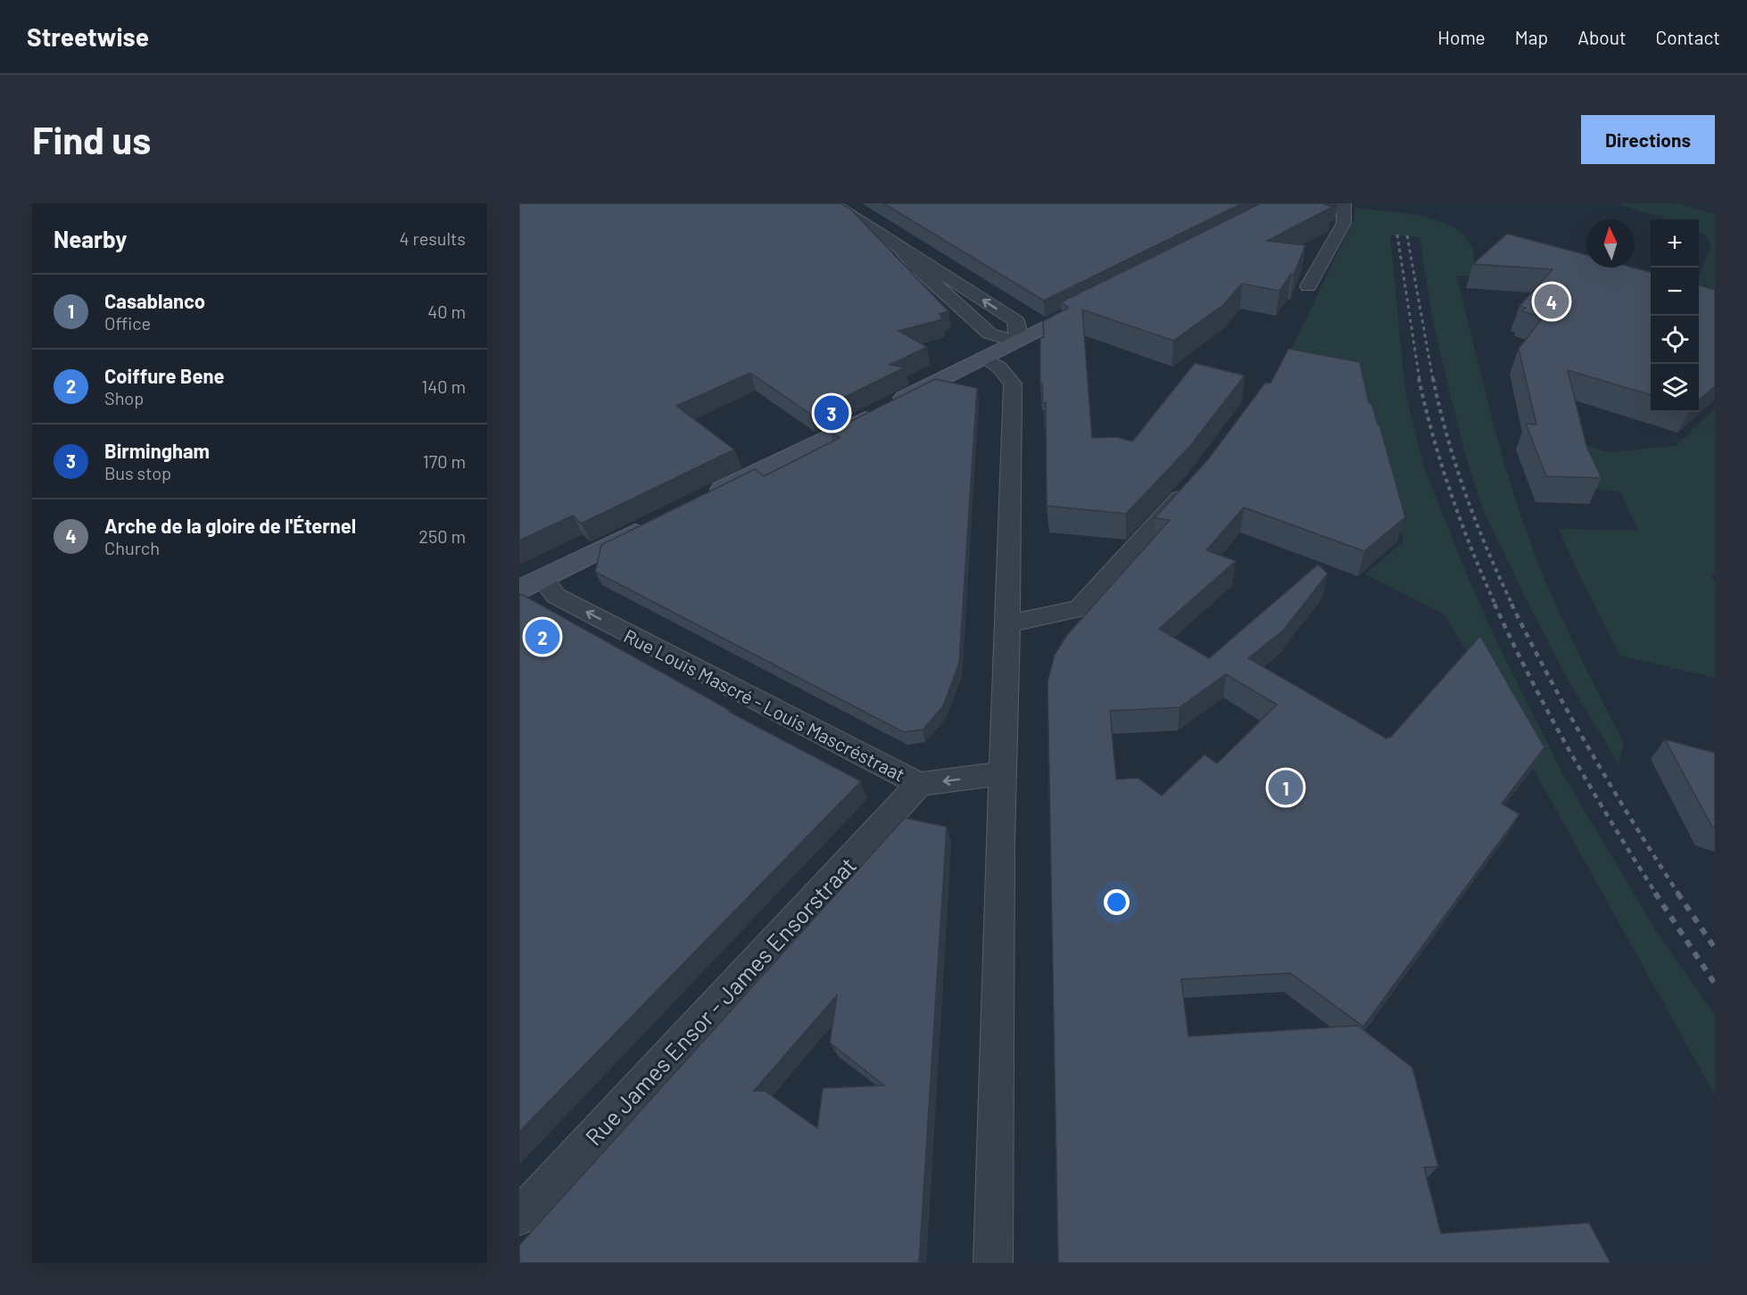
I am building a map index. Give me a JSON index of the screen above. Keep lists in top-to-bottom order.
{
  "streets": {
    "street": ["Rue Louis Mascré - Louis Mascréstraat", "Rue James Ensor - James Ensorstraat"]
  },
  "crossings": [
    ["Rue Louis Mascré - Louis Mascréstraat", "Rue James Ensor - James Ensorstraat"]
  ],
  "one_way": ["Rue Louis Mascré - Louis Mascréstraat"],
  "north": "top",
  "page": {
    "header": "Streetwise",
    "nav": [
      "Home",
      "Map",
      "About",
      "Contact"
    ],
    "buttons": "Directions",
    "title": "Find us",
    "heading": ["Nearby", "4 results"],
    "map_buttons": ["+", "−"],
    "list": [
      {
        "mark": "1",
        "name": "Casablanco",
        "note": "Office",
        "value": "40 m"
      },
      {
        "mark": "2",
        "name": "Coiffure Bene",
        "note": "Shop",
        "value": "140 m"
      },
      {
        "mark": "3",
        "name": "Birmingham",
        "note": "Bus stop",
        "value": "170 m"
      },
      {
        "mark": "4",
        "name": "Arche de la gloire de l'Éternel",
        "note": "Church",
        "value": "250 m"
      }
    ],
    "pins": [
      "4",
      "3",
      "2",
      "1"
    ]
  }
}
